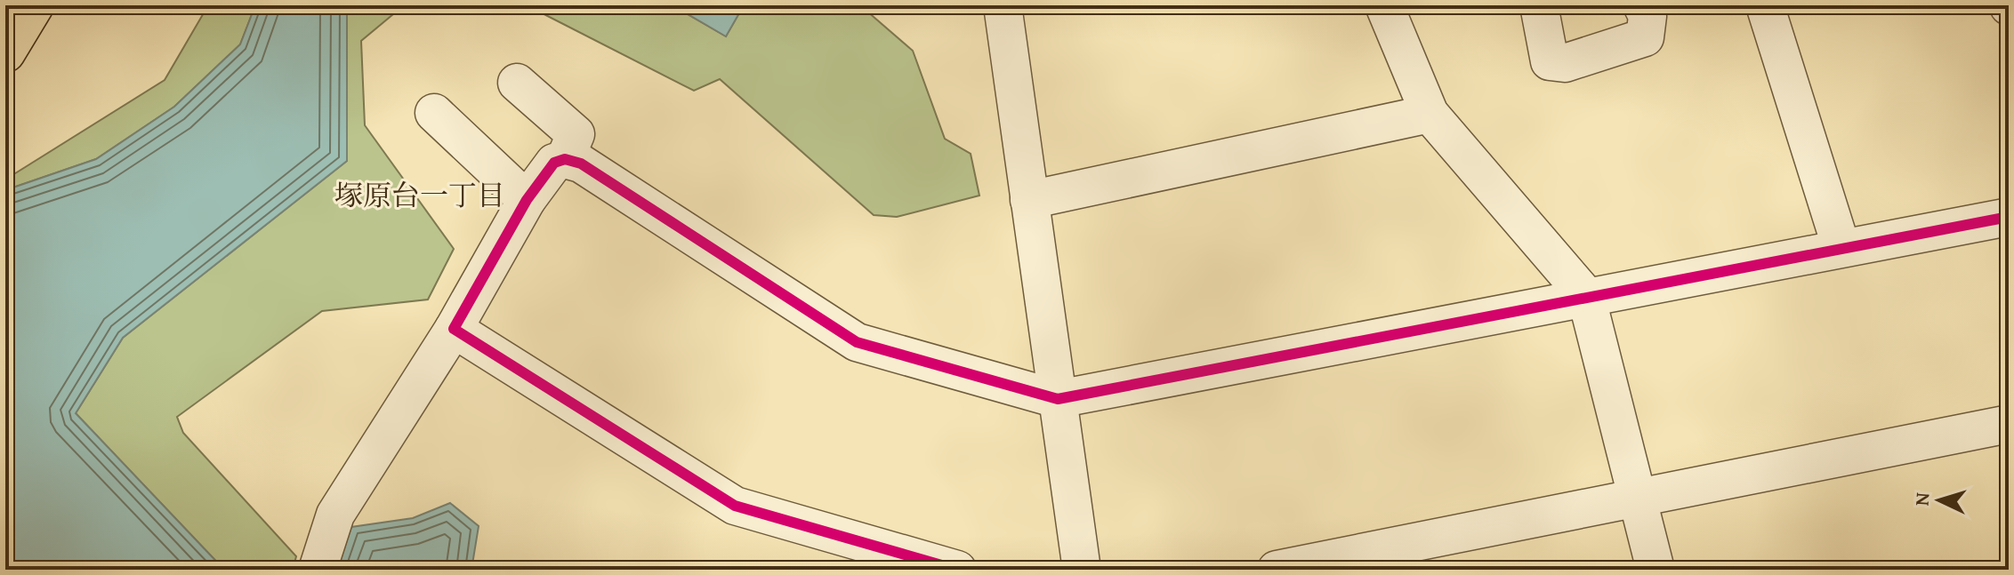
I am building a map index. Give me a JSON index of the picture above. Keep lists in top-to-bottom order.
{
  "districts": ["塚原台一丁目"],
  "north": "left"
}
